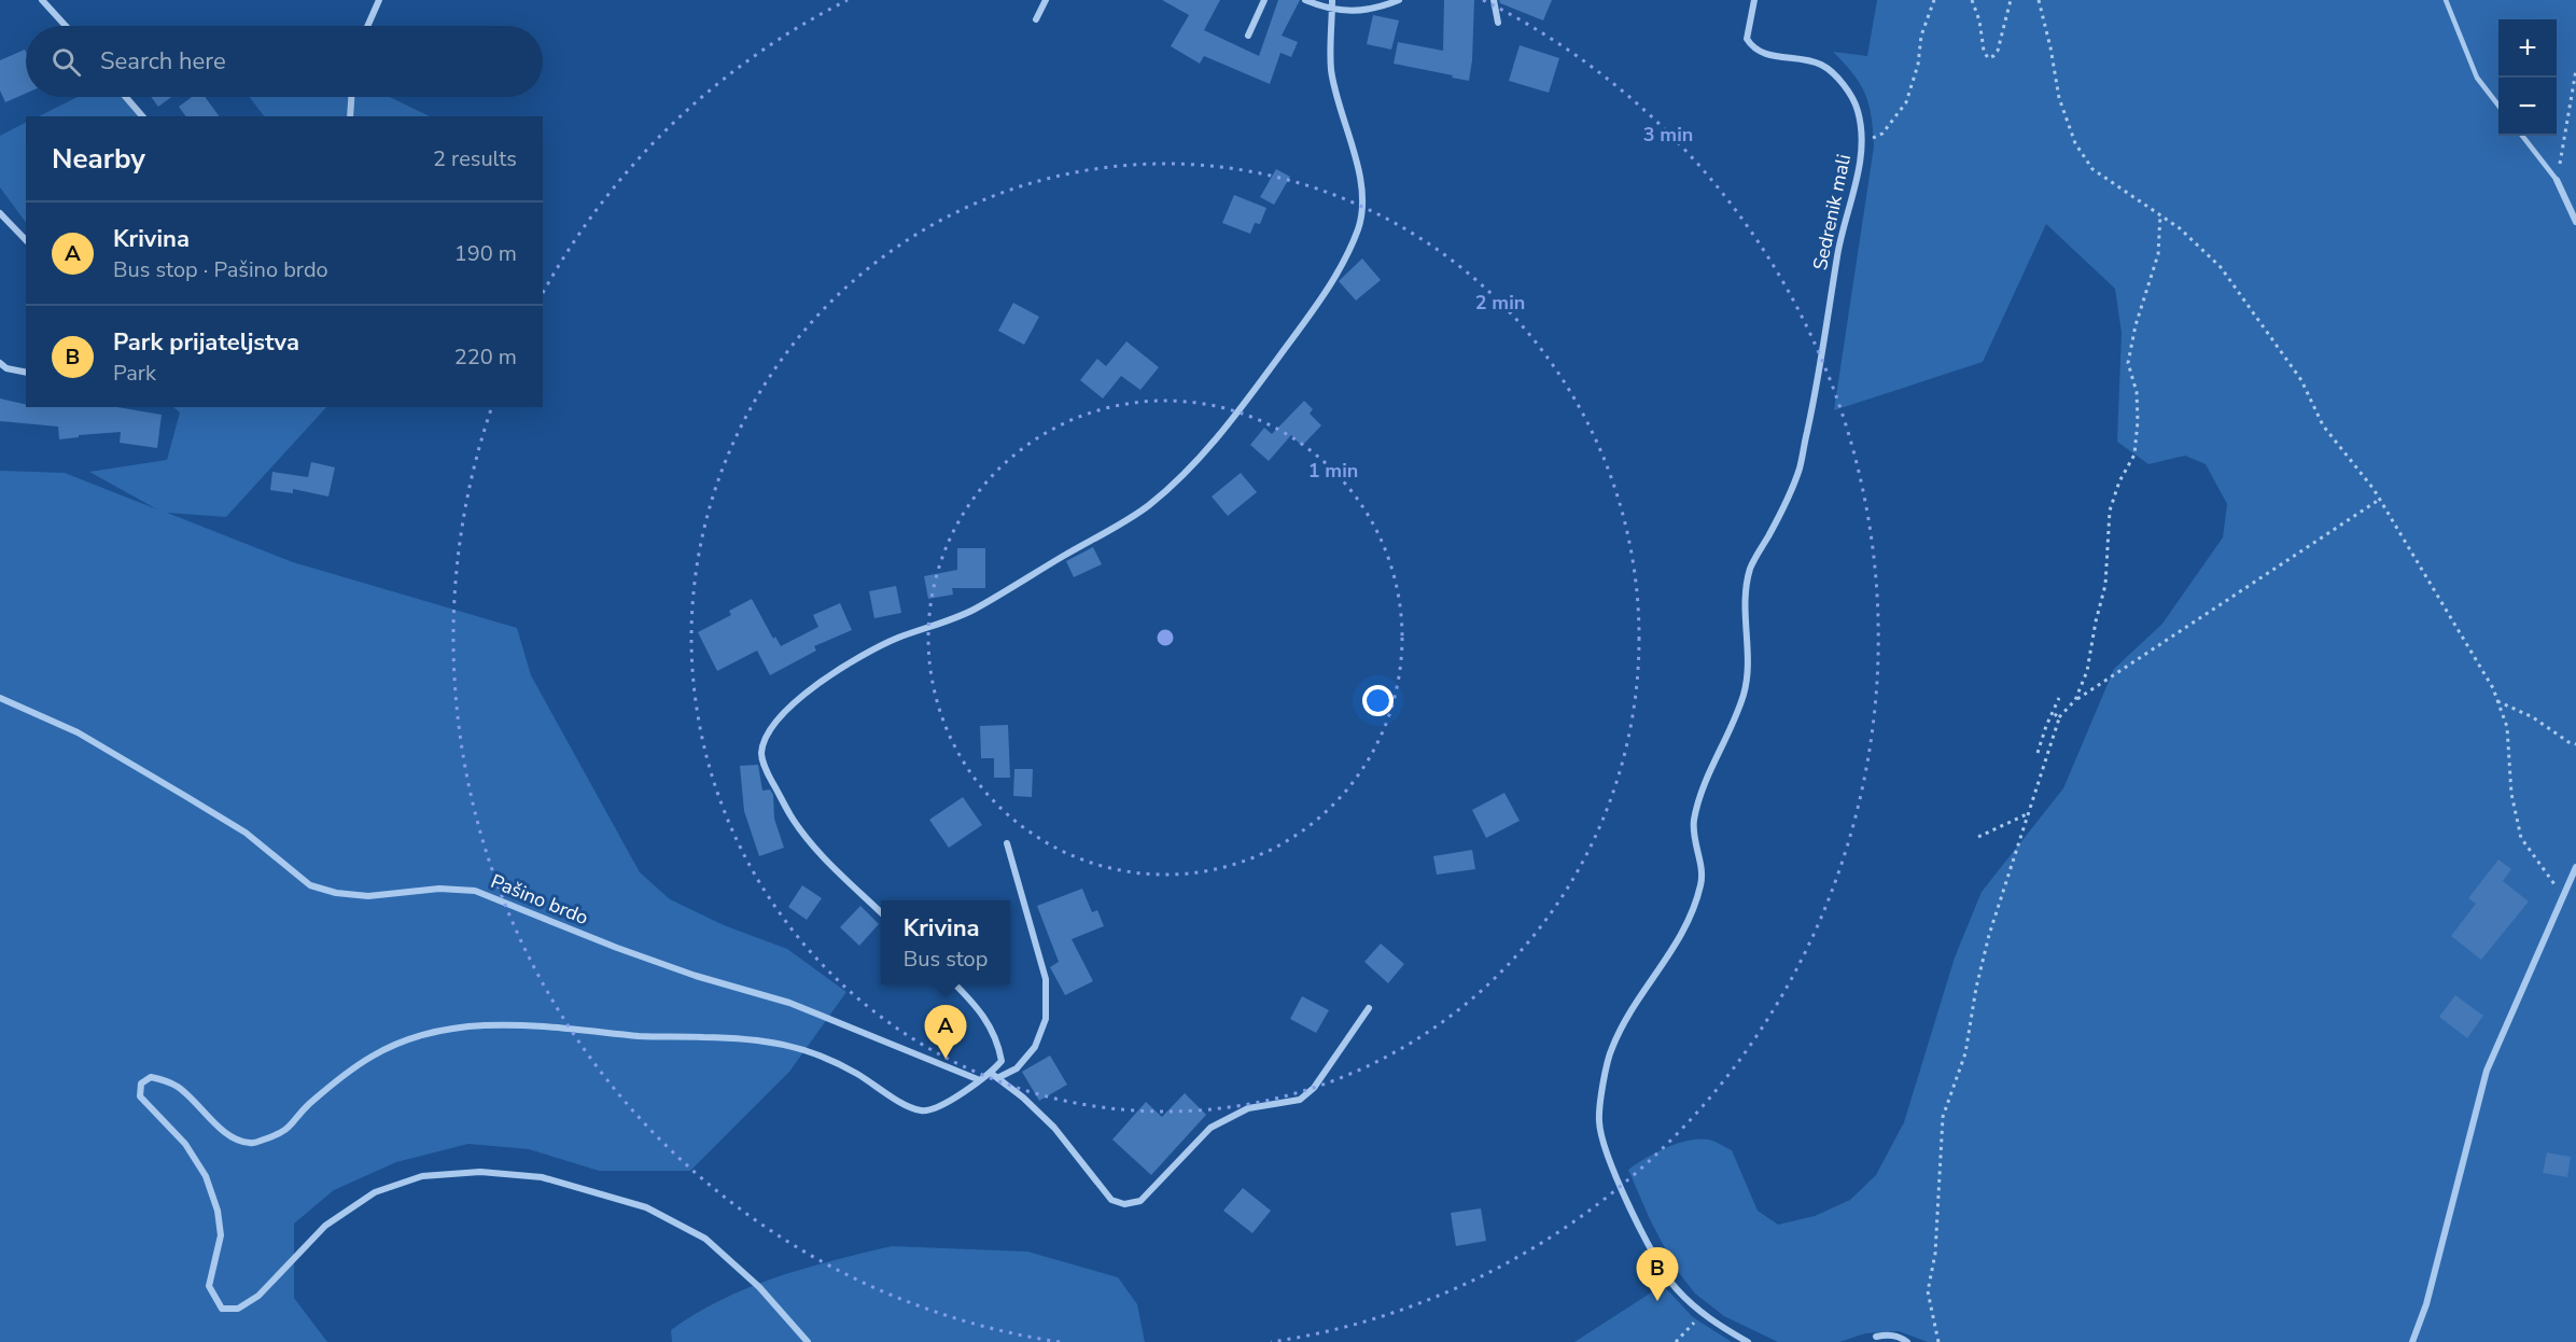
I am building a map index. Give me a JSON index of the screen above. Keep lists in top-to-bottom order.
{
  "streets": {
    "street": ["Sedrenik mali", "Pašino brdo"]
  },
  "page": {
    "map_buttons": ["+", "−"],
    "search": "Search here",
    "heading": ["Nearby", "2 results"],
    "list": [
      {
        "mark": "A",
        "name": "Krivina",
        "note": "Bus stop · Pašino brdo",
        "value": "190 m"
      },
      {
        "mark": "B",
        "name": "Park prijateljstva",
        "note": "Park",
        "value": "220 m"
      }
    ],
    "popup": ["Krivina", "Bus stop"],
    "pins": ["A", "B"]
  },
  "rings": ["3 min", "2 min", "1 min"]
}
